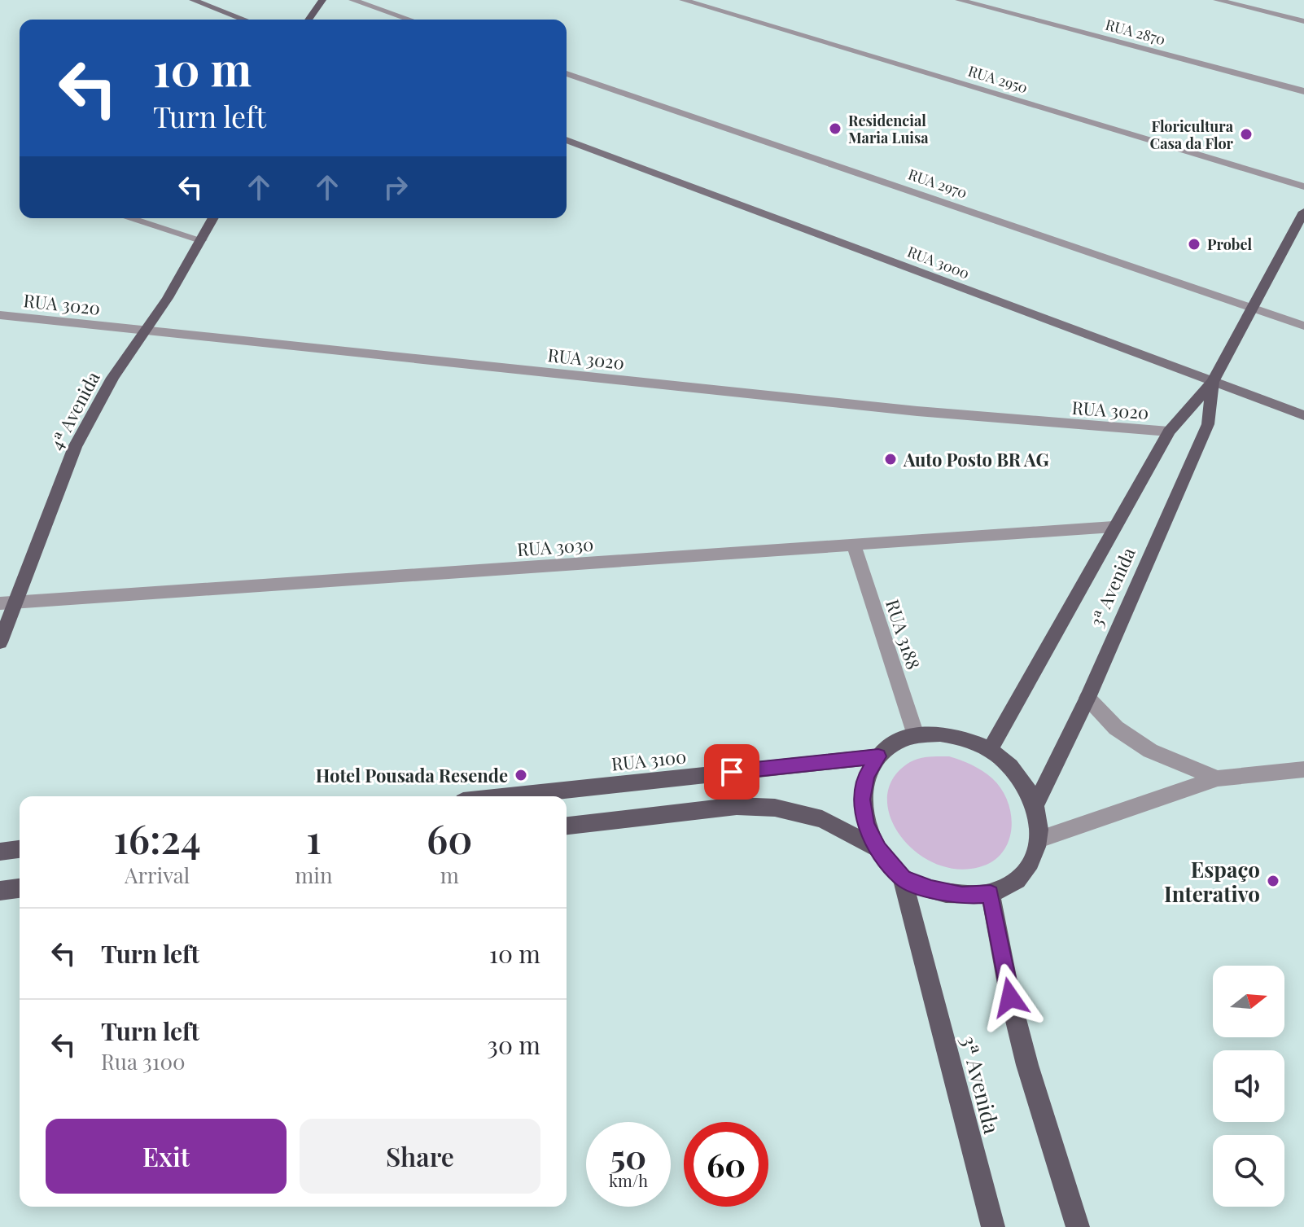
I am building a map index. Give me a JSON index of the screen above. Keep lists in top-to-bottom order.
{
  "streets": {
    "main road": ["4ª Avenida", "3ª Avenida", "RUA 3100"],
    "street": [
      "RUA 2870",
      "RUA 2950",
      "RUA 2970",
      "RUA 3000",
      "RUA 3020",
      "RUA 3030",
      "RUA 3188"
    ]
  },
  "crossings": [
    ["RUA 2970", "3ª Avenida"],
    ["RUA 3000", "3ª Avenida"],
    ["RUA 3020", "4ª Avenida"],
    ["RUA 3020", "3ª Avenida"],
    ["4ª Avenida", "RUA 3030"],
    ["RUA 3030", "3ª Avenida"],
    ["RUA 3030", "RUA 3188"],
    ["3ª Avenida", "RUA 3188"],
    ["3ª Avenida", "RUA 3100"],
    ["RUA 3188", "RUA 3100"]
  ],
  "places": [
    "Residencial Maria Luisa",
    "Floricultura Casa da Flor",
    "Probel",
    "Auto Posto BR AG",
    "Hotel Pousada Resende",
    "Espaço Interativo"
  ],
  "north": "right",
  "page": {
    "turn": ["10 m", "Turn left"],
    "eta": [
      "16:24",
      "Arrival",
      "1",
      "min",
      "60",
      "m"
    ],
    "list": [
      {
        "name": "Turn left",
        "value": "10 m"
      },
      {
        "name": "Turn left",
        "note": "Rua 3100",
        "value": "30 m"
      }
    ],
    "buttons": ["Exit", "Share"],
    "speed": "50 km/h",
    "limit": "60"
  }
}
